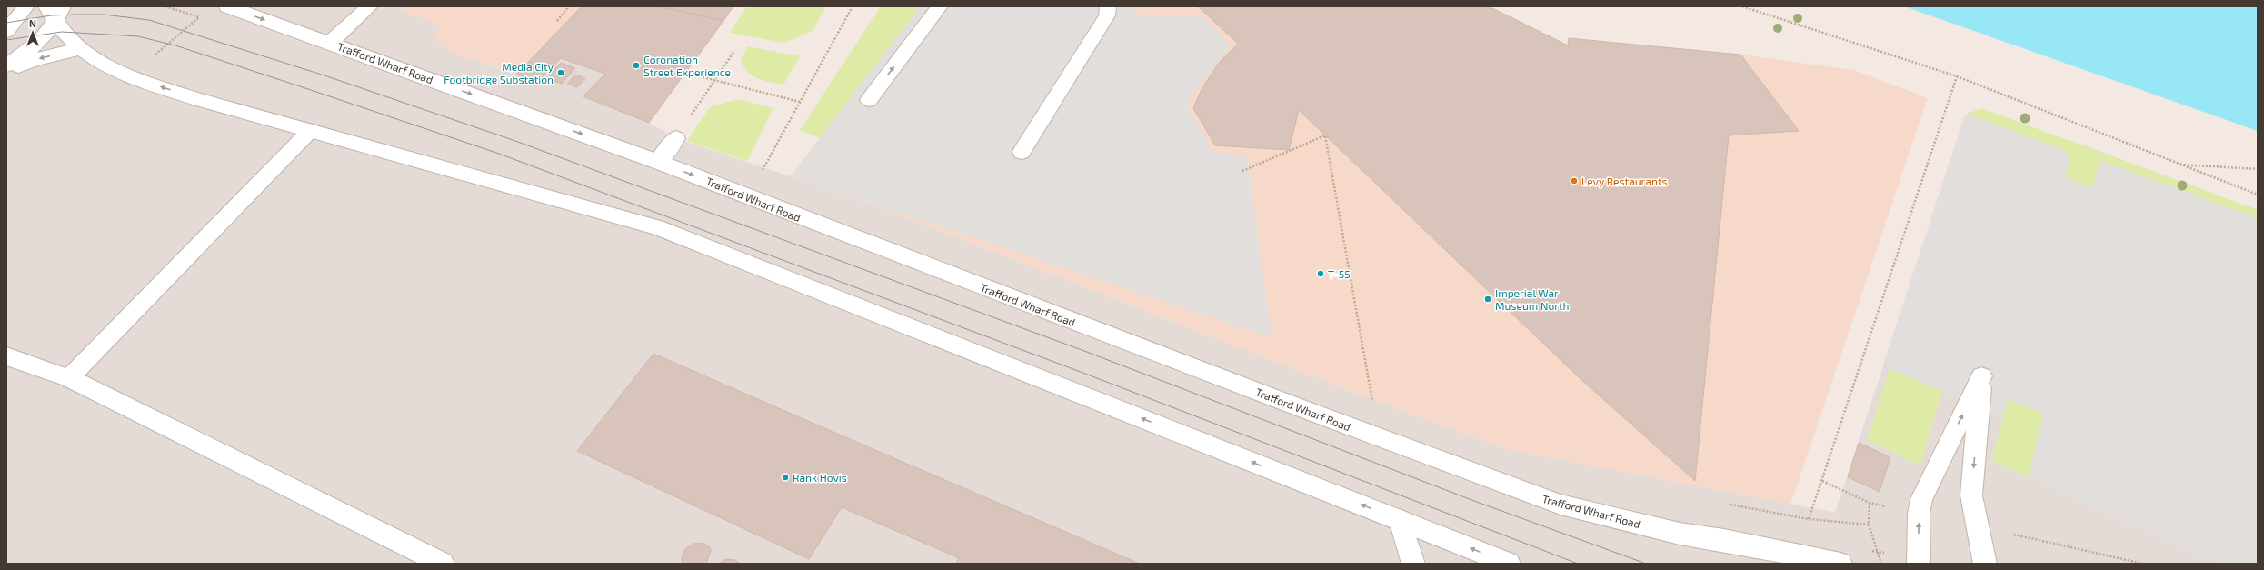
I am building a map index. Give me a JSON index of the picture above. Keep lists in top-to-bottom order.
{
  "streets": {
    "street": ["Trafford Wharf Road"]
  },
  "places": [
    "Coronation Street Experience",
    "Media City Footbridge Substation",
    "Levy Restaurants",
    "T-55",
    "Imperial War Museum North",
    "Rank Hovis"
  ],
  "north": "top"
}
